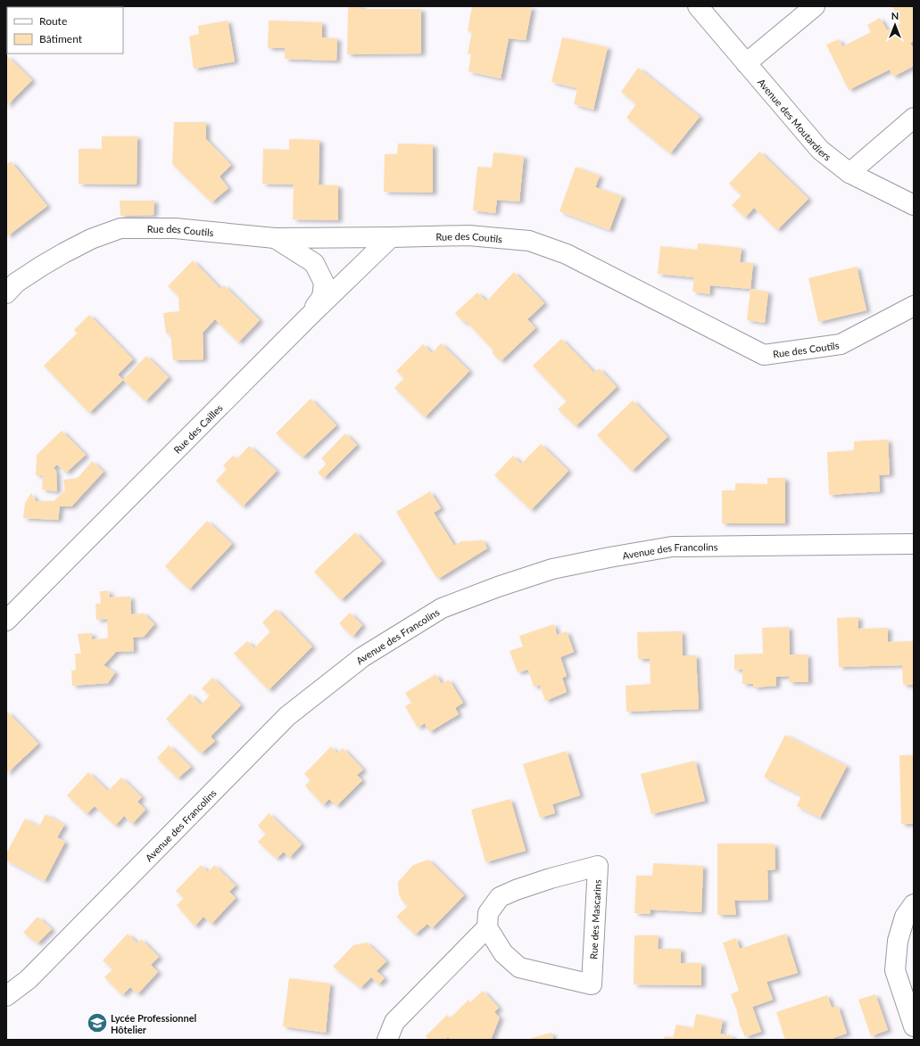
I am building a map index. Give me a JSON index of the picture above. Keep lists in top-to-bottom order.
{
  "streets": {
    "street": [
      "Avenue des Moutardiers",
      "Rue des Coutils",
      "Rue des Cailles",
      "Avenue des Francolins",
      "Rue des Mascarins"
    ]
  },
  "crossings": [
    ["Rue des Coutils", "Rue des Cailles"]
  ],
  "places": {
    "school or university": ["Lycée Professionnel Hôtelier"]
  },
  "legend": ["Route", "Bâtiment"],
  "north": "top"
}
